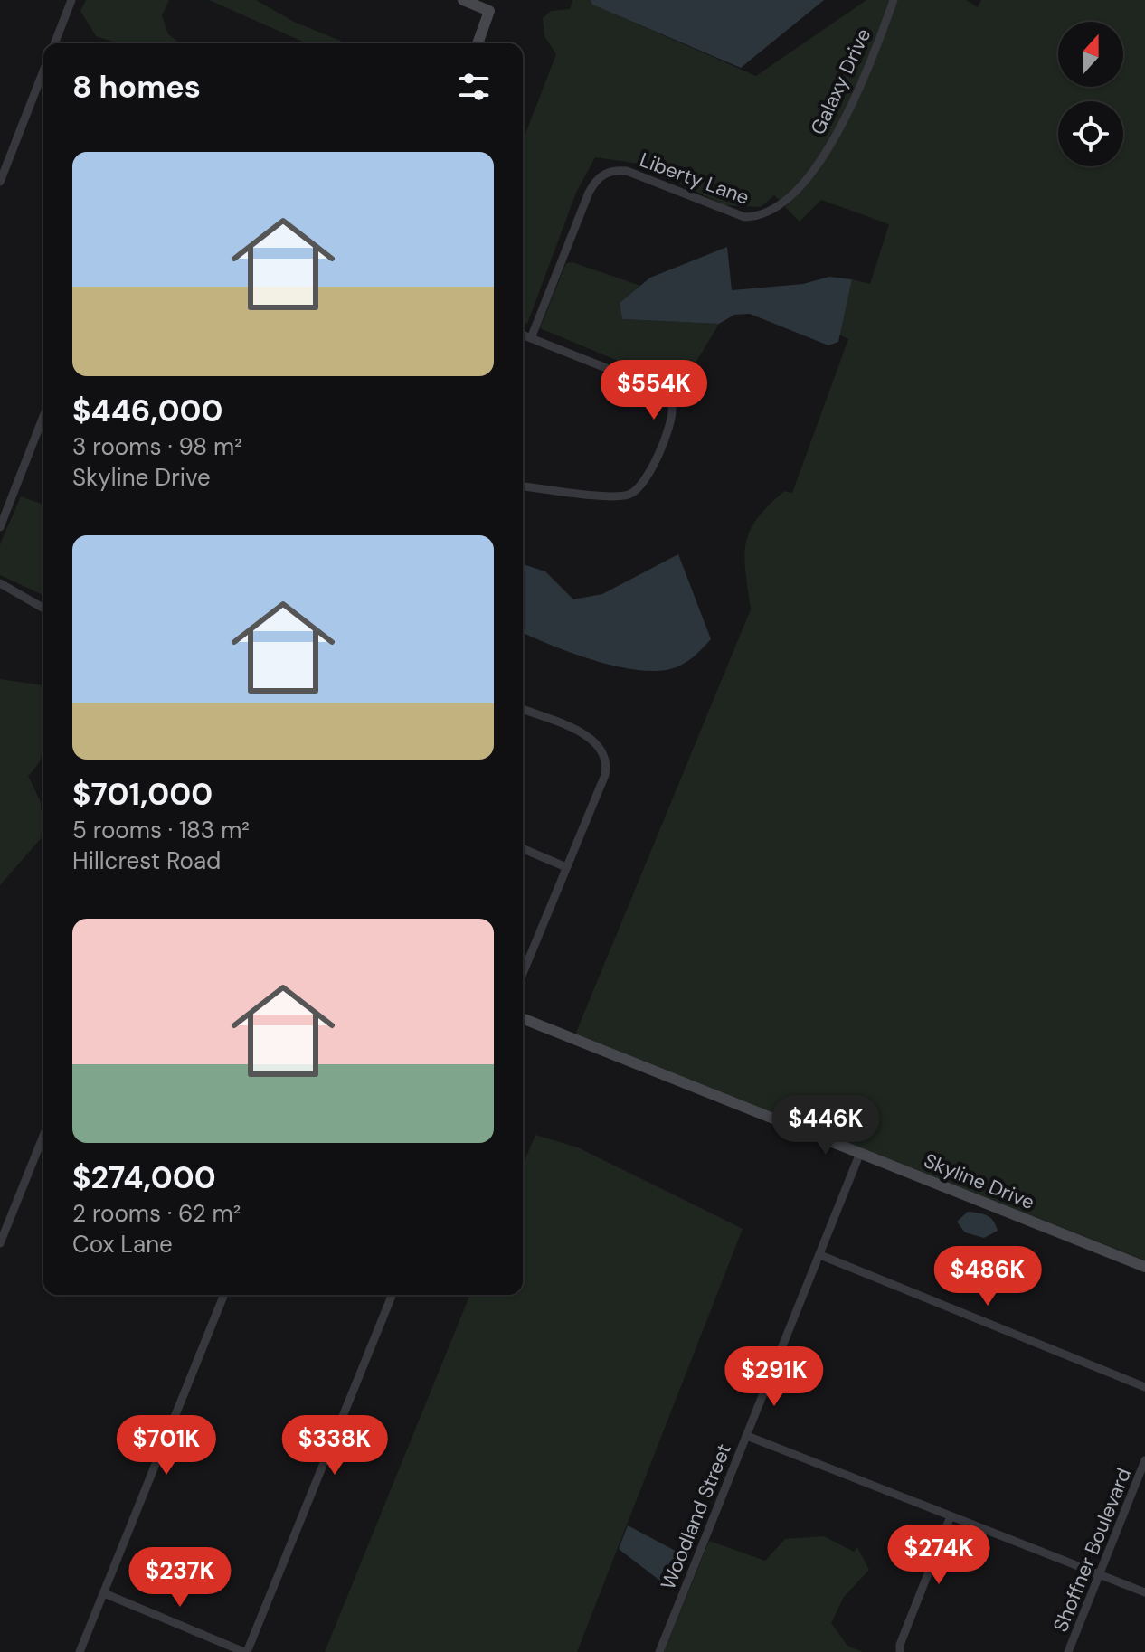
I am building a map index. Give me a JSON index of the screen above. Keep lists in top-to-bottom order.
{
  "streets": {
    "street": [
      "Galaxy Drive",
      "Liberty Lane",
      "Skyline Drive",
      "Woodland Street",
      "Shoffner Boulevard"
    ]
  },
  "crossings": [
    ["Galaxy Drive", "Liberty Lane"],
    ["Skyline Drive", "Woodland Street"]
  ],
  "north": "top",
  "page": {
    "heading": "8 homes",
    "list": [
      {
        "name": "$446,000",
        "note": "3 rooms · 98 m² · Skyline Drive"
      },
      {
        "name": "$701,000",
        "note": "5 rooms · 183 m² · Hillcrest Road"
      },
      {
        "name": "$274,000",
        "note": "2 rooms · 62 m² · Cox Lane"
      }
    ],
    "price": [
      "$554K",
      "$446K",
      "$486K",
      "$291K",
      "$701K",
      "$338K",
      "$274K",
      "$237K"
    ]
  }
}
